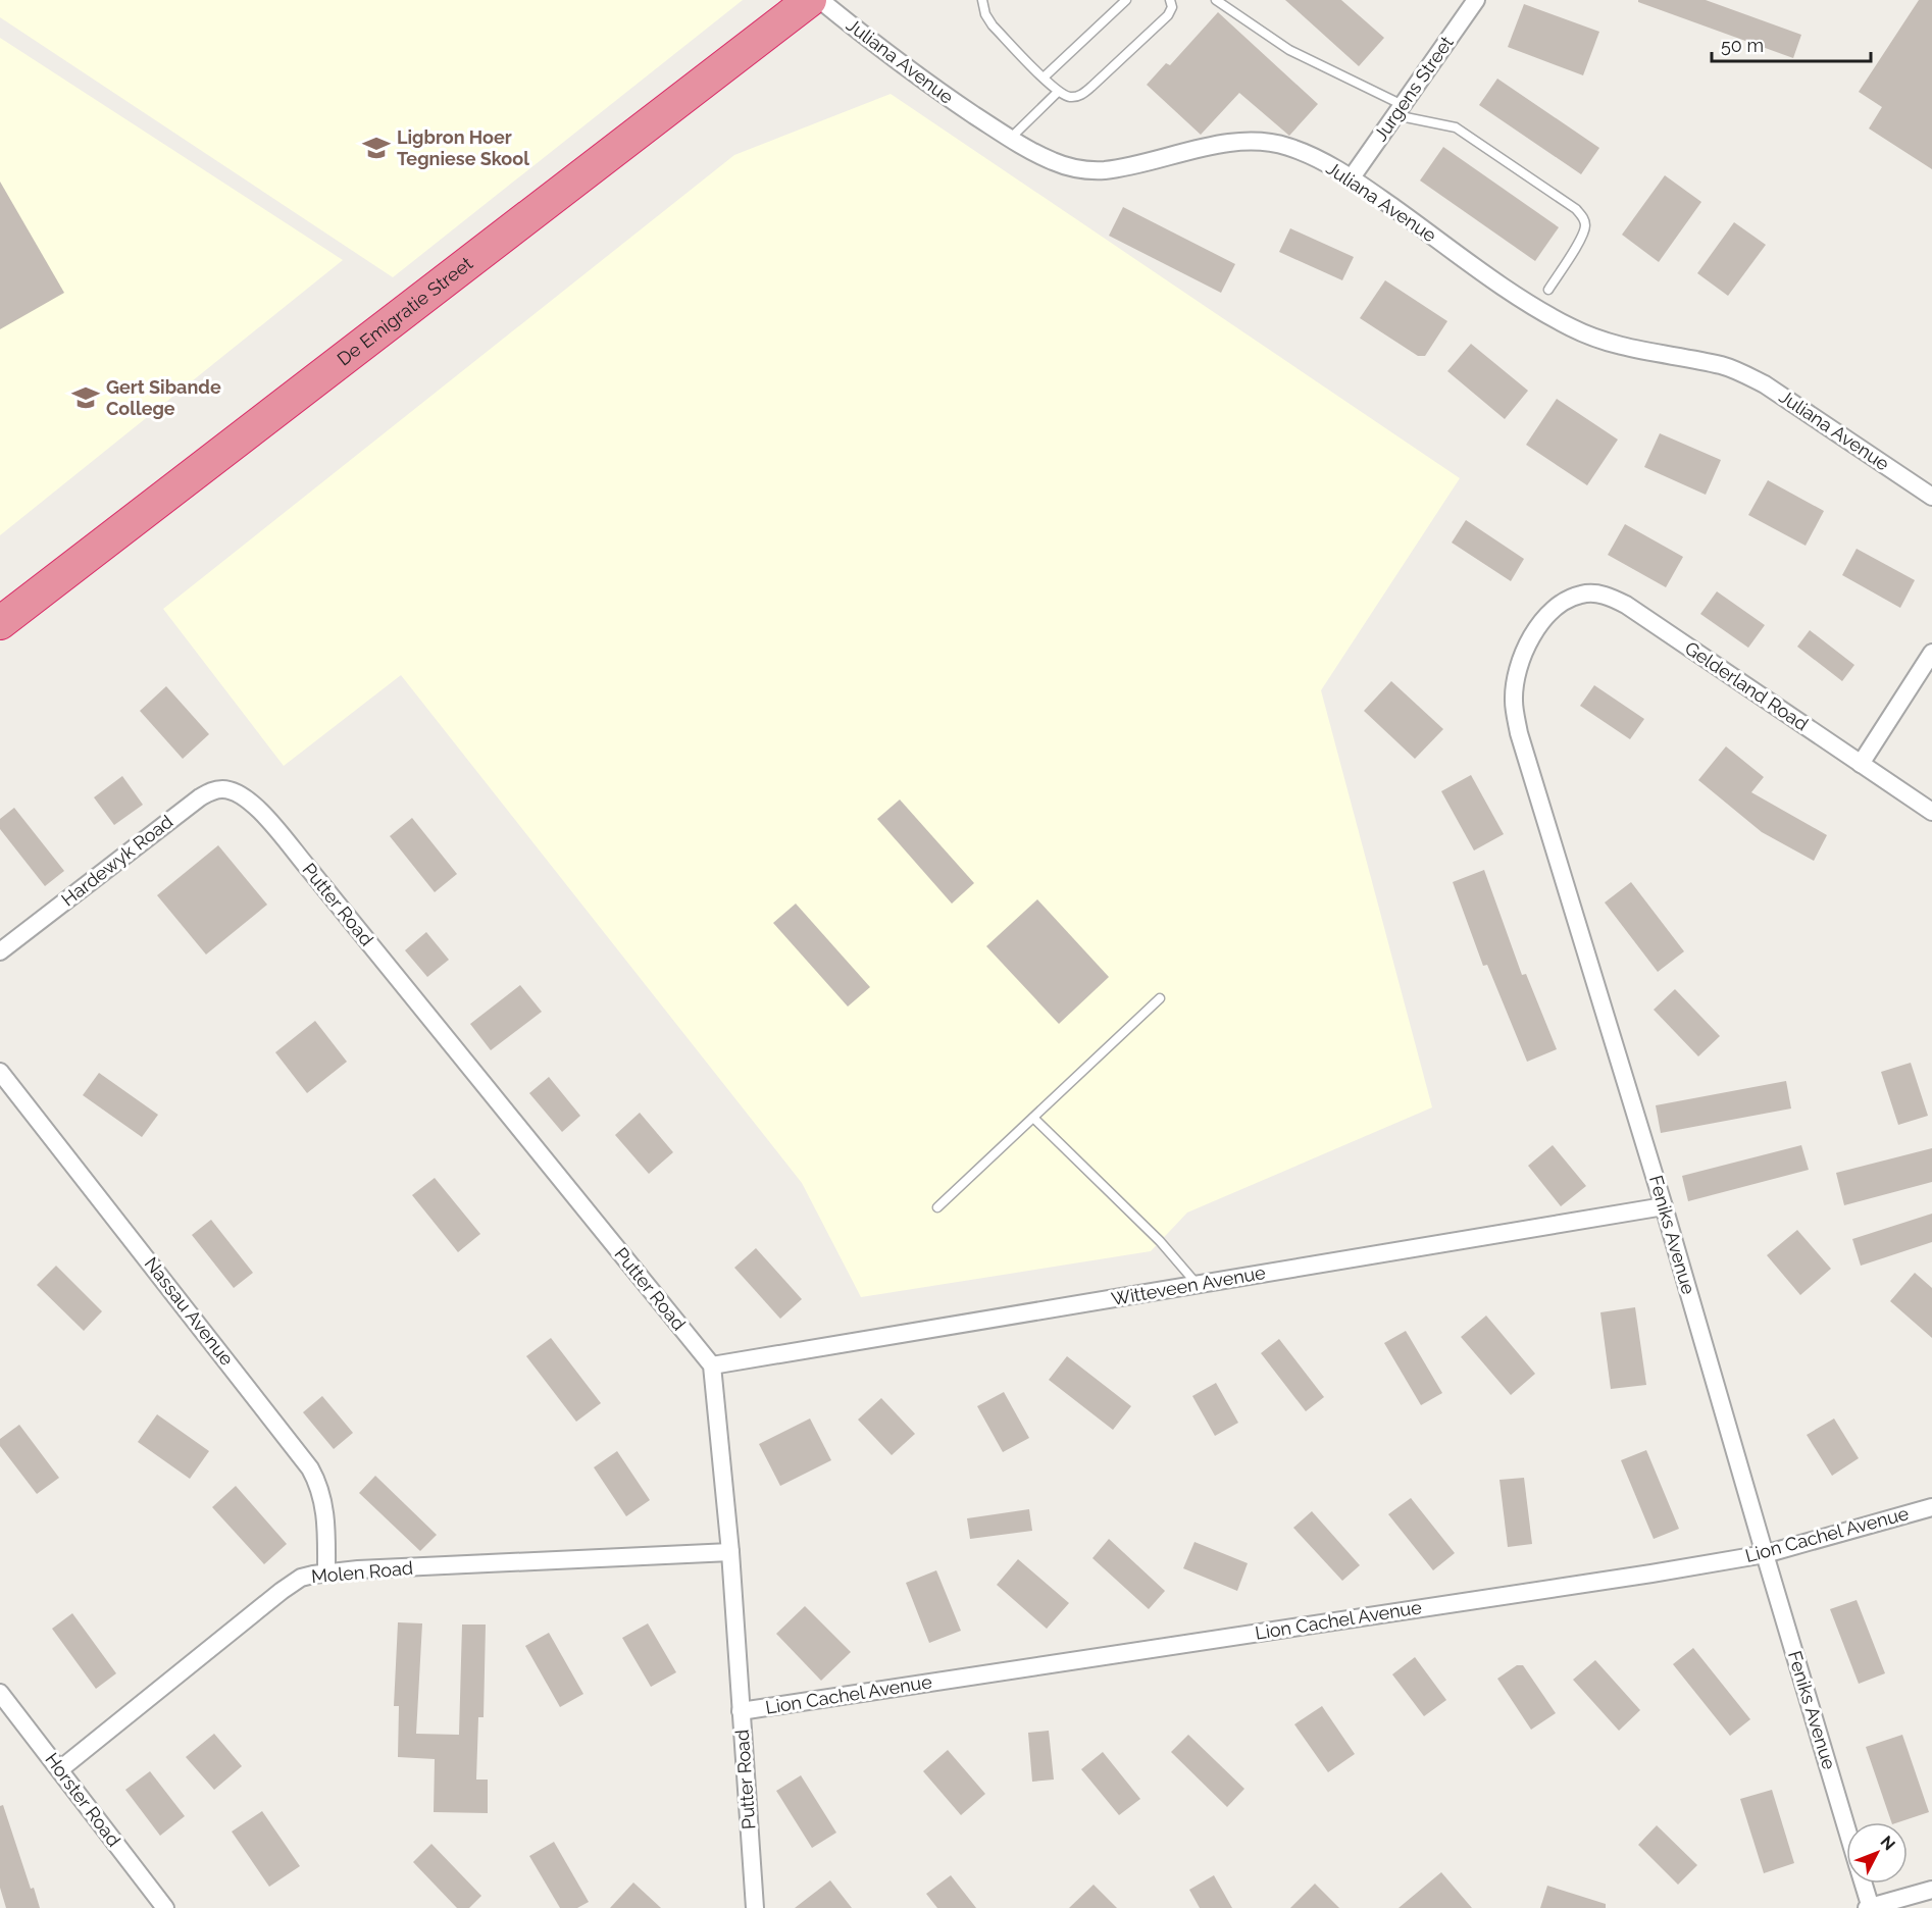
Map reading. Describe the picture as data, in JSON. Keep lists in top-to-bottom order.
{
  "streets": {
    "highway": ["De Emigratie Street"],
    "street": [
      "Juliana Avenue",
      "Jurgens Street",
      "Gelderland Road",
      "Hardewyk Road",
      "Putter Road",
      "Feniks Avenue",
      "Witteveen Avenue",
      "Nassau Avenue",
      "Lion Cachel Avenue",
      "Molen Road",
      "Horster Road"
    ]
  },
  "crossings": [
    ["Juliana Avenue", "Jurgens Street"],
    ["Gelderland Road", "Feniks Avenue"],
    ["Hardewyk Road", "Putter Road"],
    ["Putter Road", "Witteveen Avenue"],
    ["Putter Road", "Lion Cachel Avenue"],
    ["Putter Road", "Molen Road"],
    ["Feniks Avenue", "Witteveen Avenue"],
    ["Feniks Avenue", "Lion Cachel Avenue"],
    ["Nassau Avenue", "Molen Road"],
    ["Molen Road", "Horster Road"]
  ],
  "places": {
    "school or university": ["Ligbron Hoer Tegniese Skool", "Gert Sibande College"]
  },
  "scale_bar": "50 m",
  "north": "top right"
}
